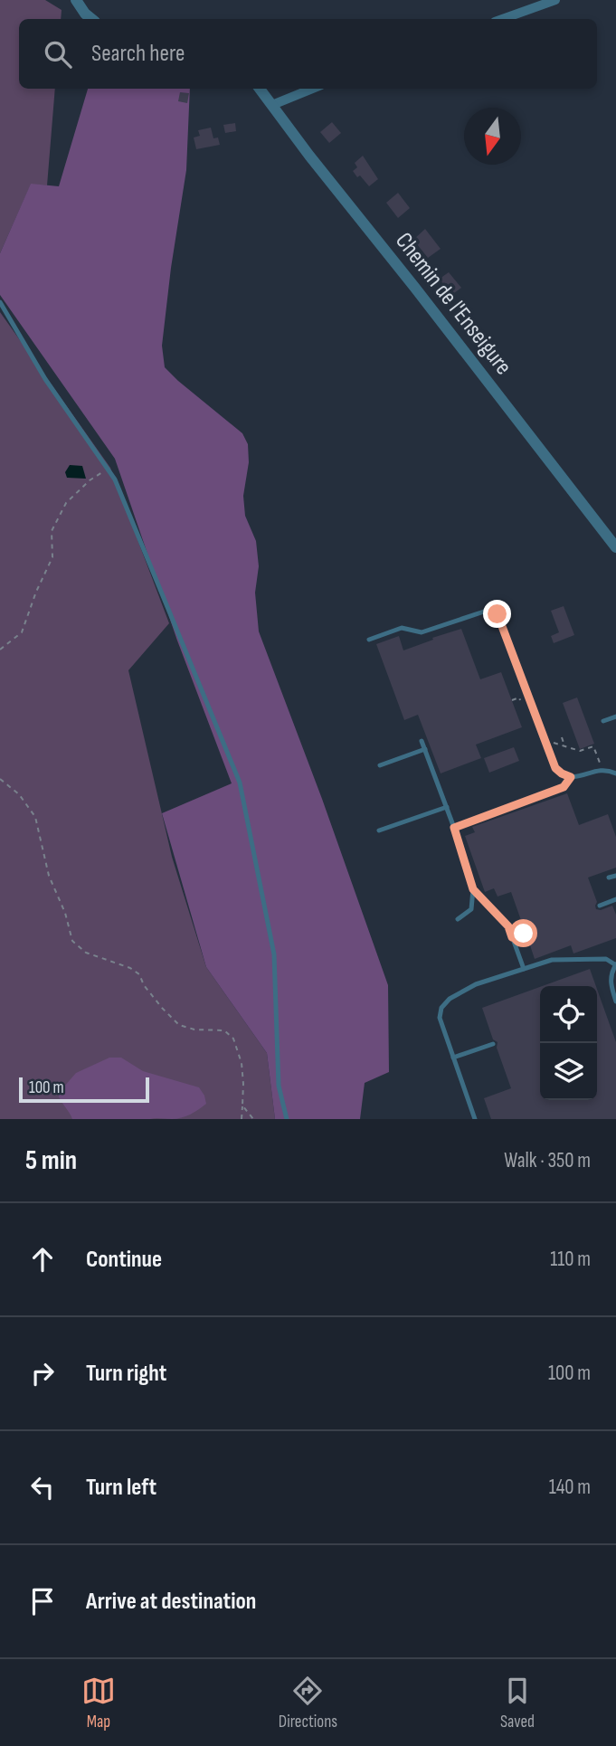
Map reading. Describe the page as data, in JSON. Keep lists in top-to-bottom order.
{
  "streets": {
    "street": ["Chemin de l'Enseigure"]
  },
  "scale_bar": "100 m",
  "north": "bottom",
  "page": {
    "search": "Search here",
    "scale": "100 m",
    "heading": ["5 min", "Walk · 350 m"],
    "list": [
      ["Continue", "110 m"],
      ["Turn right", "100 m"],
      ["Turn left", "140 m"],
      "Arrive at destination"
    ],
    "nav": ["Map", "Directions", "Saved"]
  }
}
